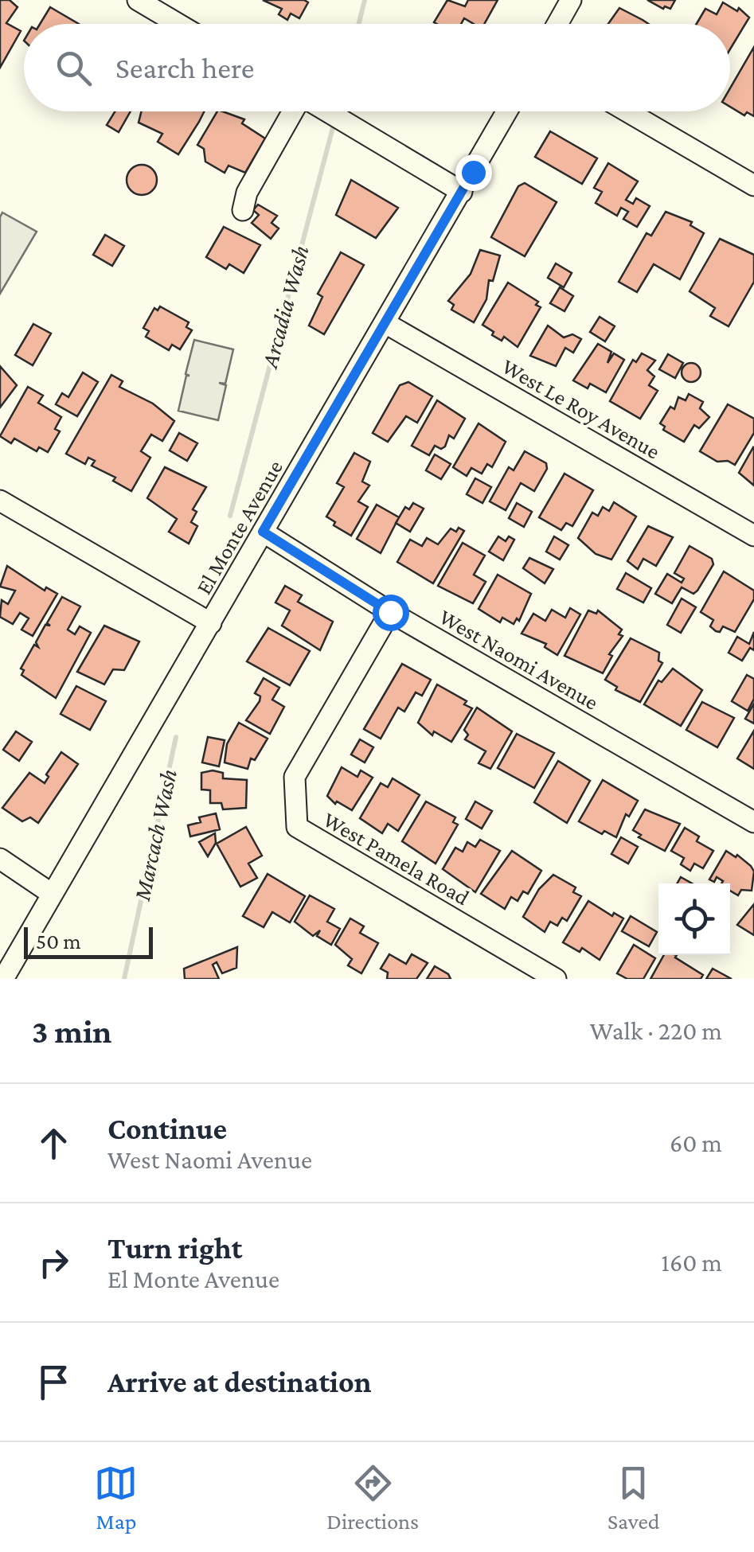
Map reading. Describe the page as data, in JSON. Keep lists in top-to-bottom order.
{
  "streets": {
    "street": [
      "West Le Roy Avenue",
      "El Monte Avenue",
      "West Naomi Avenue",
      "West Pamela Road"
    ]
  },
  "crossings": [
    ["West Le Roy Avenue", "El Monte Avenue"],
    ["El Monte Avenue", "West Naomi Avenue"],
    ["West Naomi Avenue", "West Pamela Road"]
  ],
  "water": ["Arcadia Wash", "Marcach Wash"],
  "scale_bar": "50 m",
  "page": {
    "search": "Search here",
    "scale": "50 m",
    "heading": ["3 min", "Walk · 220 m"],
    "list": [
      ["Continue", "West Naomi Avenue", "60 m"],
      ["Turn right", "El Monte Avenue", "160 m"],
      "Arrive at destination"
    ],
    "nav": ["Map", "Directions", "Saved"]
  }
}
